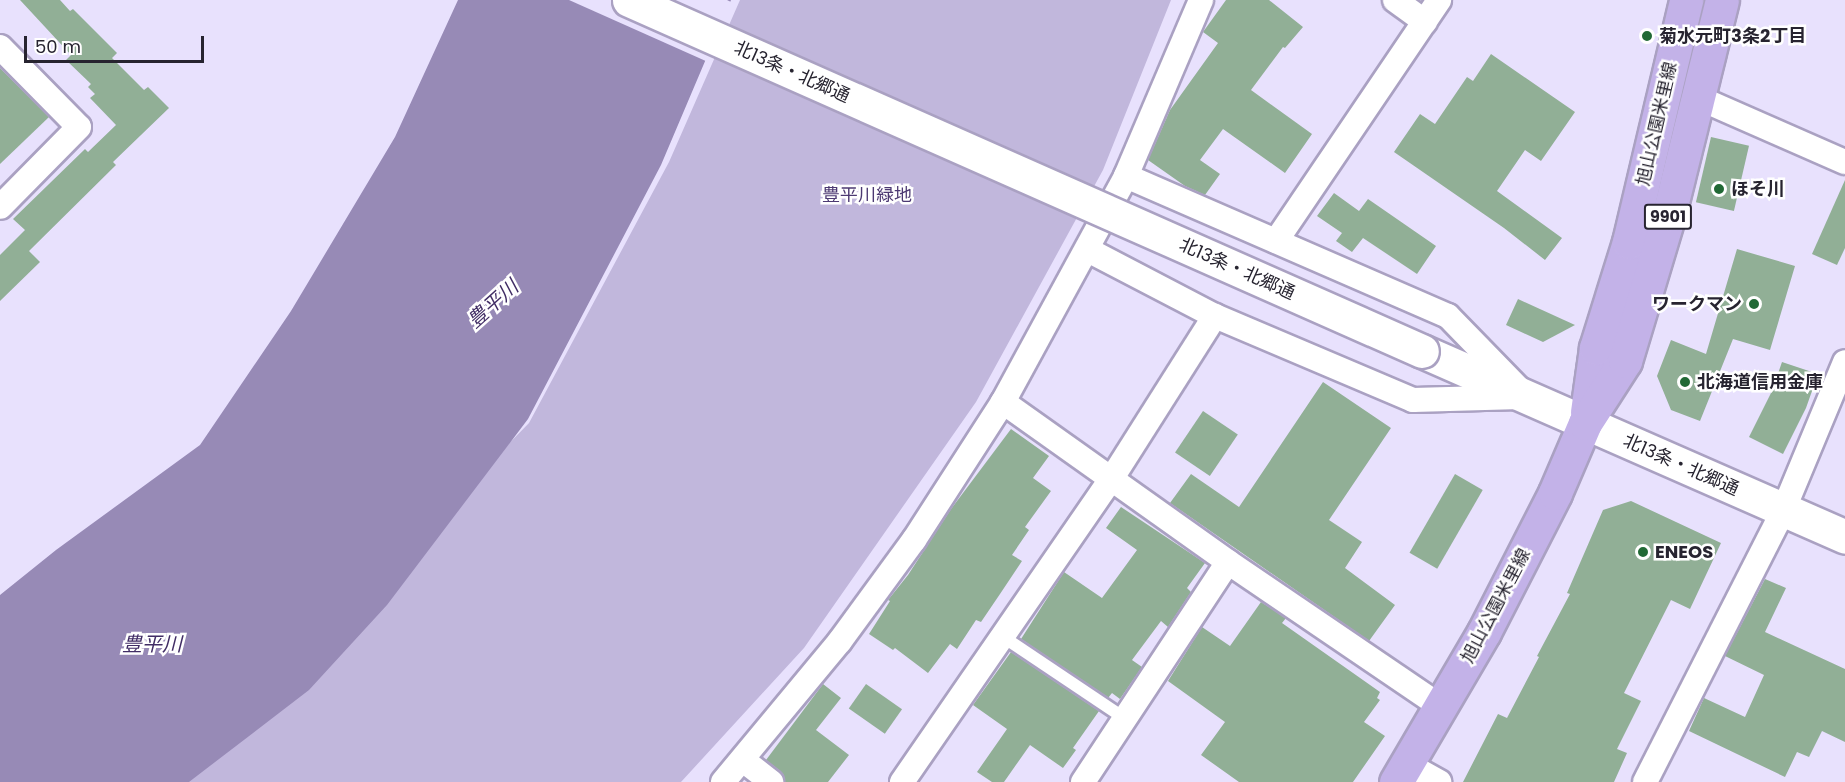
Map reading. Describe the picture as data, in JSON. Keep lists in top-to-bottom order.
{
  "streets": {
    "main road": ["旭山公園米里線", "9901"],
    "street": ["北13条・北郷通"]
  },
  "crossings": [
    ["北13条・北郷通", "旭山公園米里線"]
  ],
  "water": ["豊平川"],
  "parks": ["豊平川緑地"],
  "places": [
    "菊水元町3条2丁目",
    "ほそ川",
    "ワークマン",
    "北海道信用金庫",
    "ENEOS"
  ],
  "scale_bar": "50 m"
}
